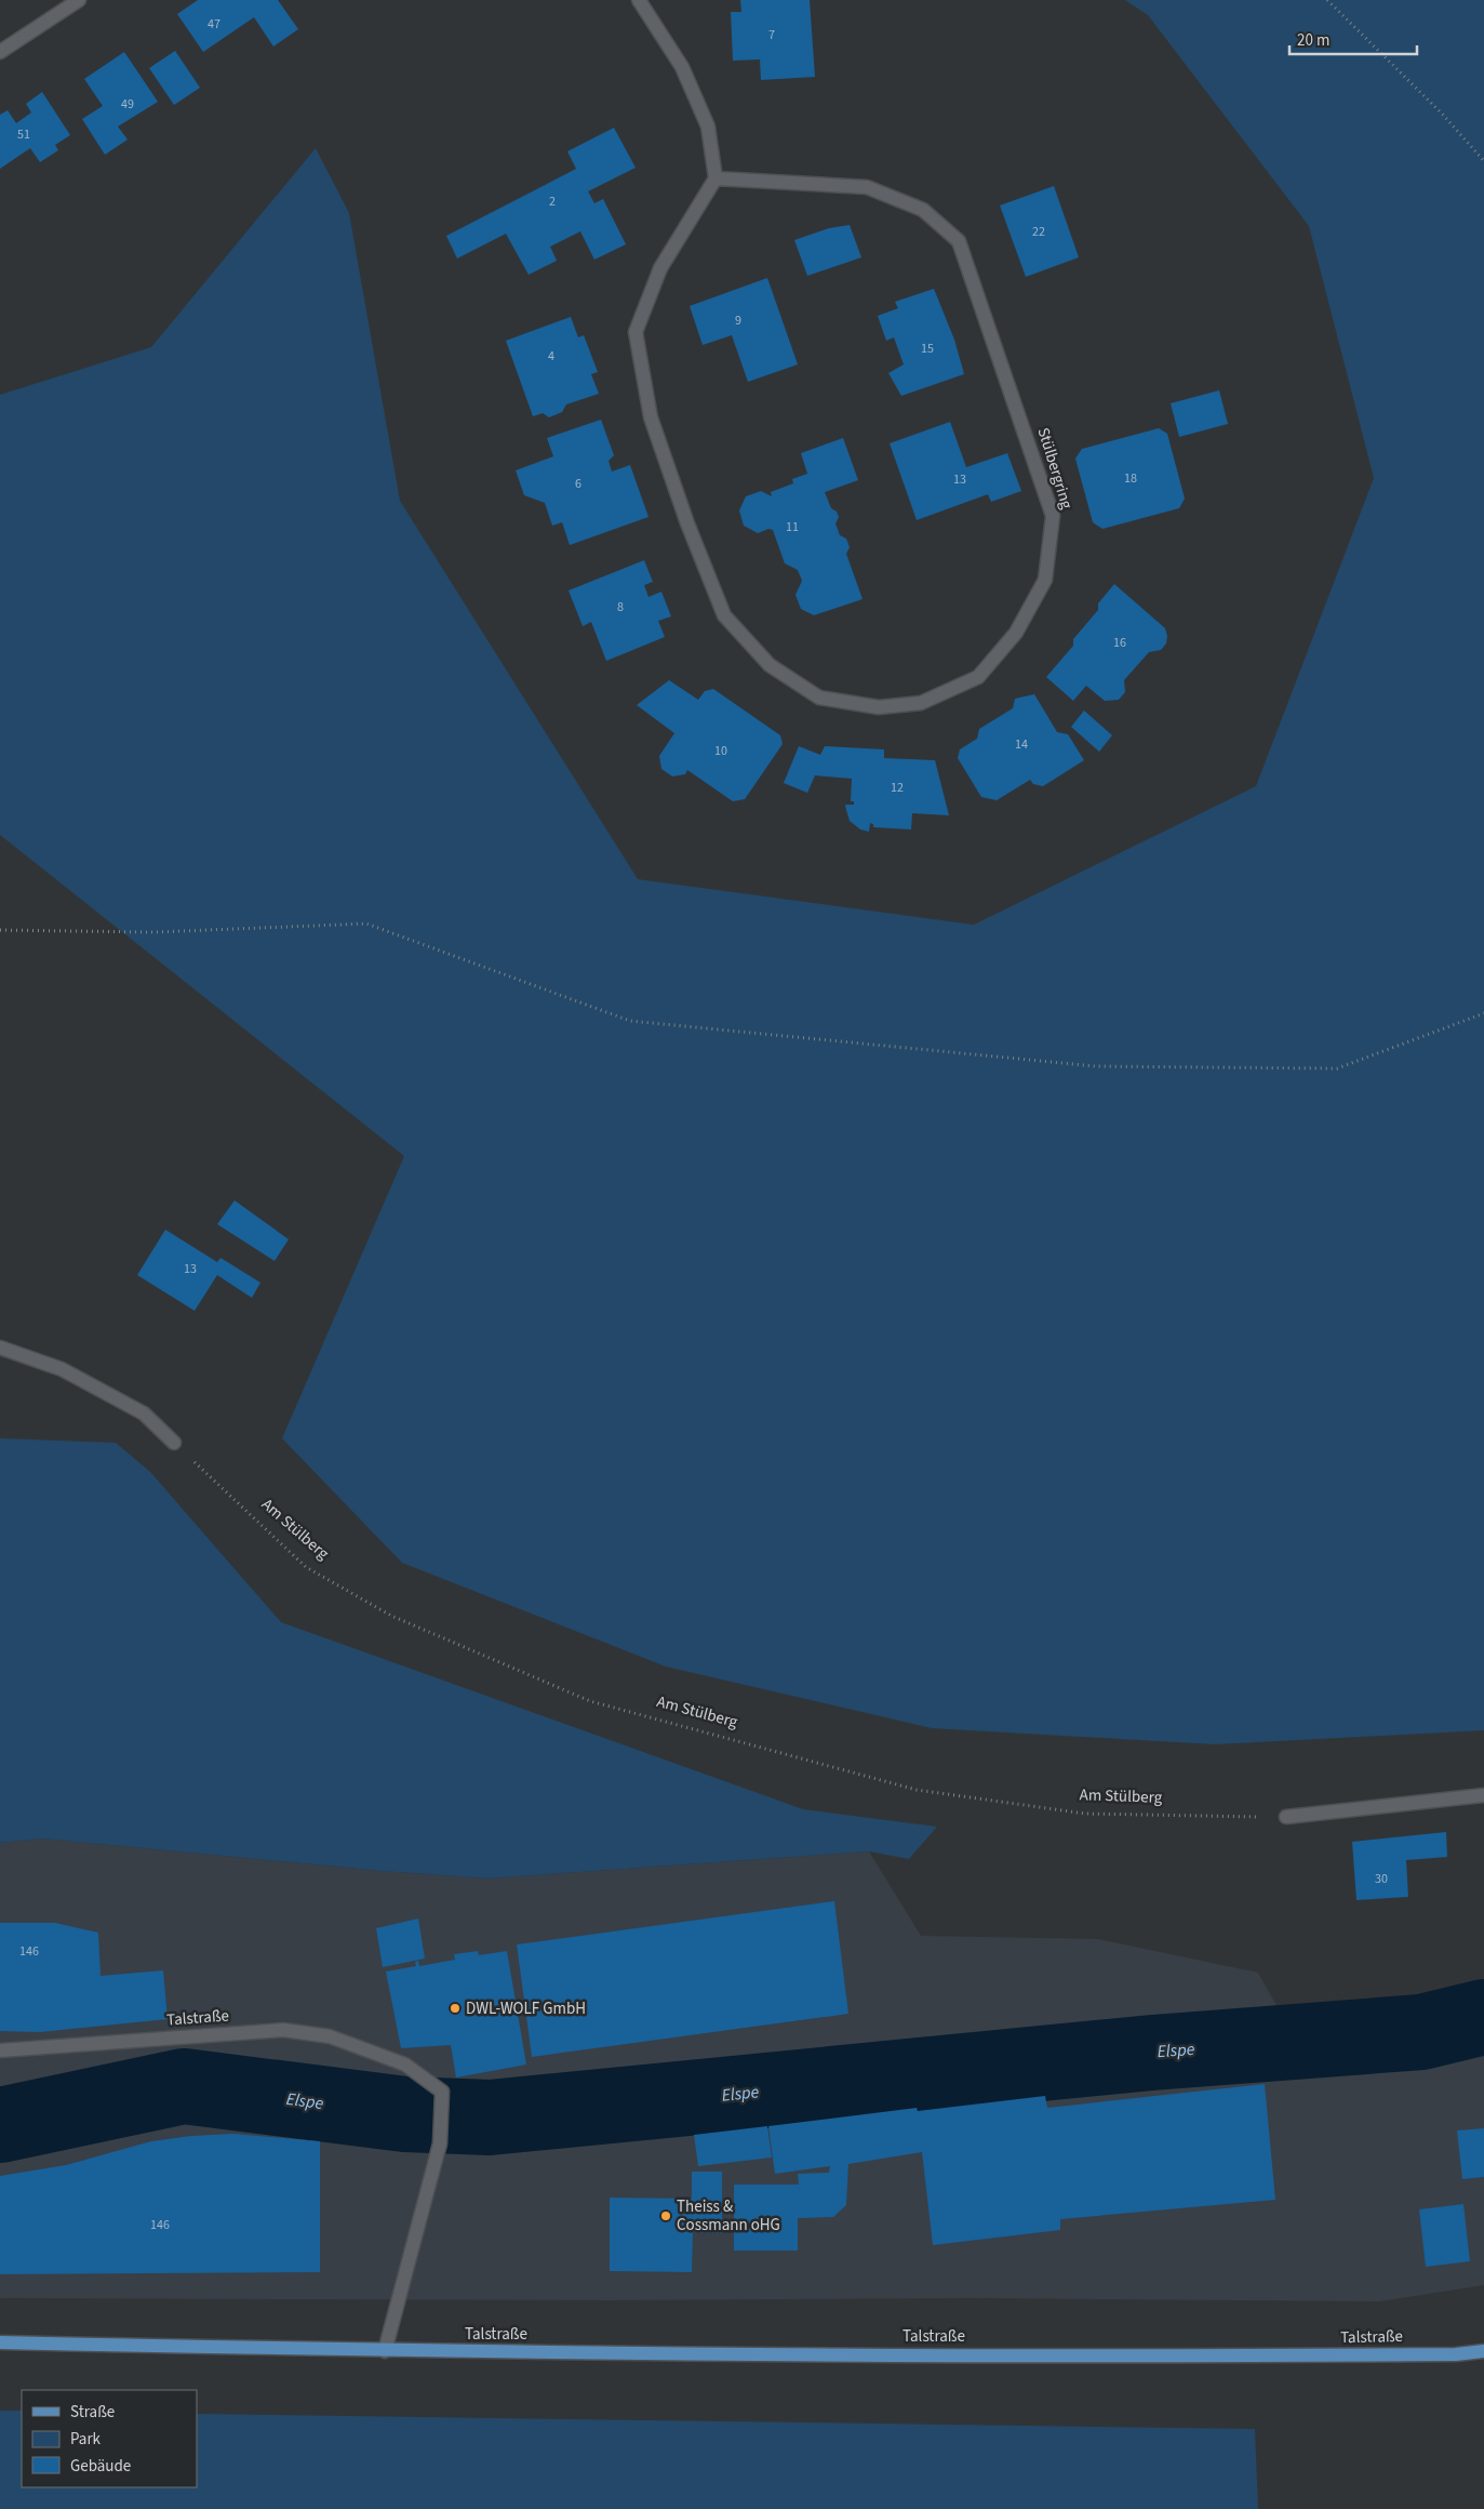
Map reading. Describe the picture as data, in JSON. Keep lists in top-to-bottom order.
{
  "streets": {
    "main road": ["Talstraße"],
    "street": ["Stülbergring"],
    "path": ["Am Stülberg"]
  },
  "water": ["Elspe"],
  "places": ["DWL-WOLF GmbH", "Theiss & Cossmann oHG"],
  "house_numbers": [
    "47",
    "7",
    "49",
    "51",
    "2",
    "22",
    "9",
    "15",
    "4",
    "18",
    "13",
    "6",
    "11",
    "8",
    "16",
    "14",
    "10",
    "12",
    "13",
    "30",
    "146",
    "146"
  ],
  "legend": ["Straße", "Park", "Gebäude"],
  "scale_bar": "20 m"
}
